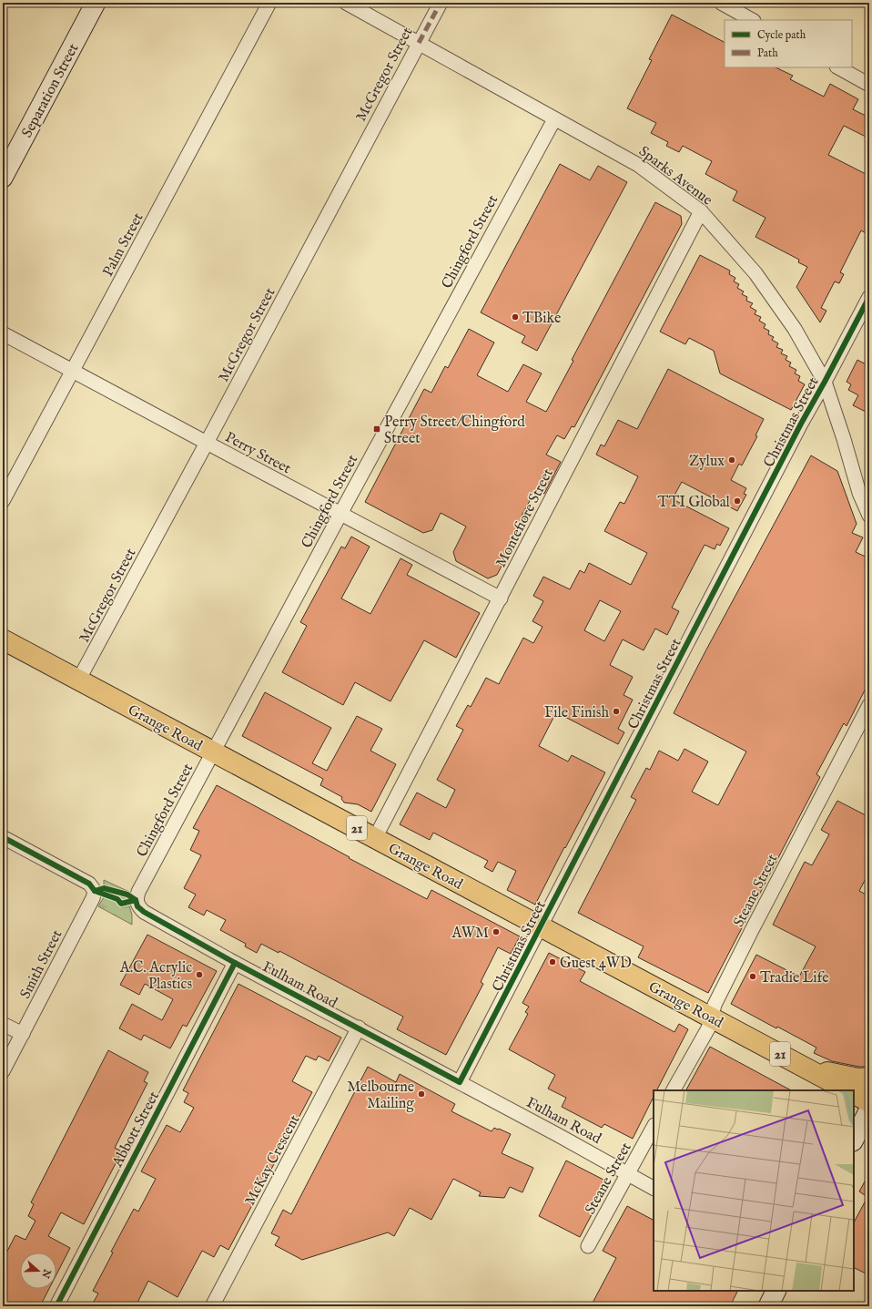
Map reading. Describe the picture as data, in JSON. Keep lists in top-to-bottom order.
{
  "streets": {
    "main road": ["Grange Road", "21"],
    "street": [
      "McGregor Street",
      "Separation Street",
      "Sparks Avenue",
      "Chingford Street",
      "Palm Street",
      "Christmas Street",
      "Perry Street",
      "Montefiore Street",
      "Steane Street",
      "Smith Street",
      "Fulham Road",
      "Abbott Street",
      "McKay Crescent"
    ]
  },
  "crossings": [
    ["McGregor Street", "Sparks Avenue"],
    ["McGregor Street", "Perry Street"],
    ["McGregor Street", "Grange Road"],
    ["Sparks Avenue", "Chingford Street"],
    ["Sparks Avenue", "Christmas Street"],
    ["Sparks Avenue", "Montefiore Street"],
    ["Chingford Street", "Perry Street"],
    ["Chingford Street", "Grange Road"],
    ["Chingford Street", "Fulham Road"],
    ["Palm Street", "Perry Street"],
    ["Christmas Street", "Grange Road"],
    ["Christmas Street", "Fulham Road"],
    ["Perry Street", "Montefiore Street"],
    ["Montefiore Street", "Grange Road"],
    ["Grange Road", "Steane Street"],
    ["Steane Street", "Fulham Road"],
    ["Fulham Road", "Abbott Street"],
    ["Fulham Road", "McKay Crescent"]
  ],
  "places": {
    "other": [
      "TBike",
      "Zylux",
      "TTI Global",
      "File Finish",
      "AWM",
      "Guest 4WD",
      "A.C. Acrylic Plastics",
      "Tradie Life",
      "Melbourne Mailing"
    ],
    "transit": ["Perry Street/Chingford Street"]
  },
  "legend": ["Cycle path", "Path"],
  "north": "right"
}
